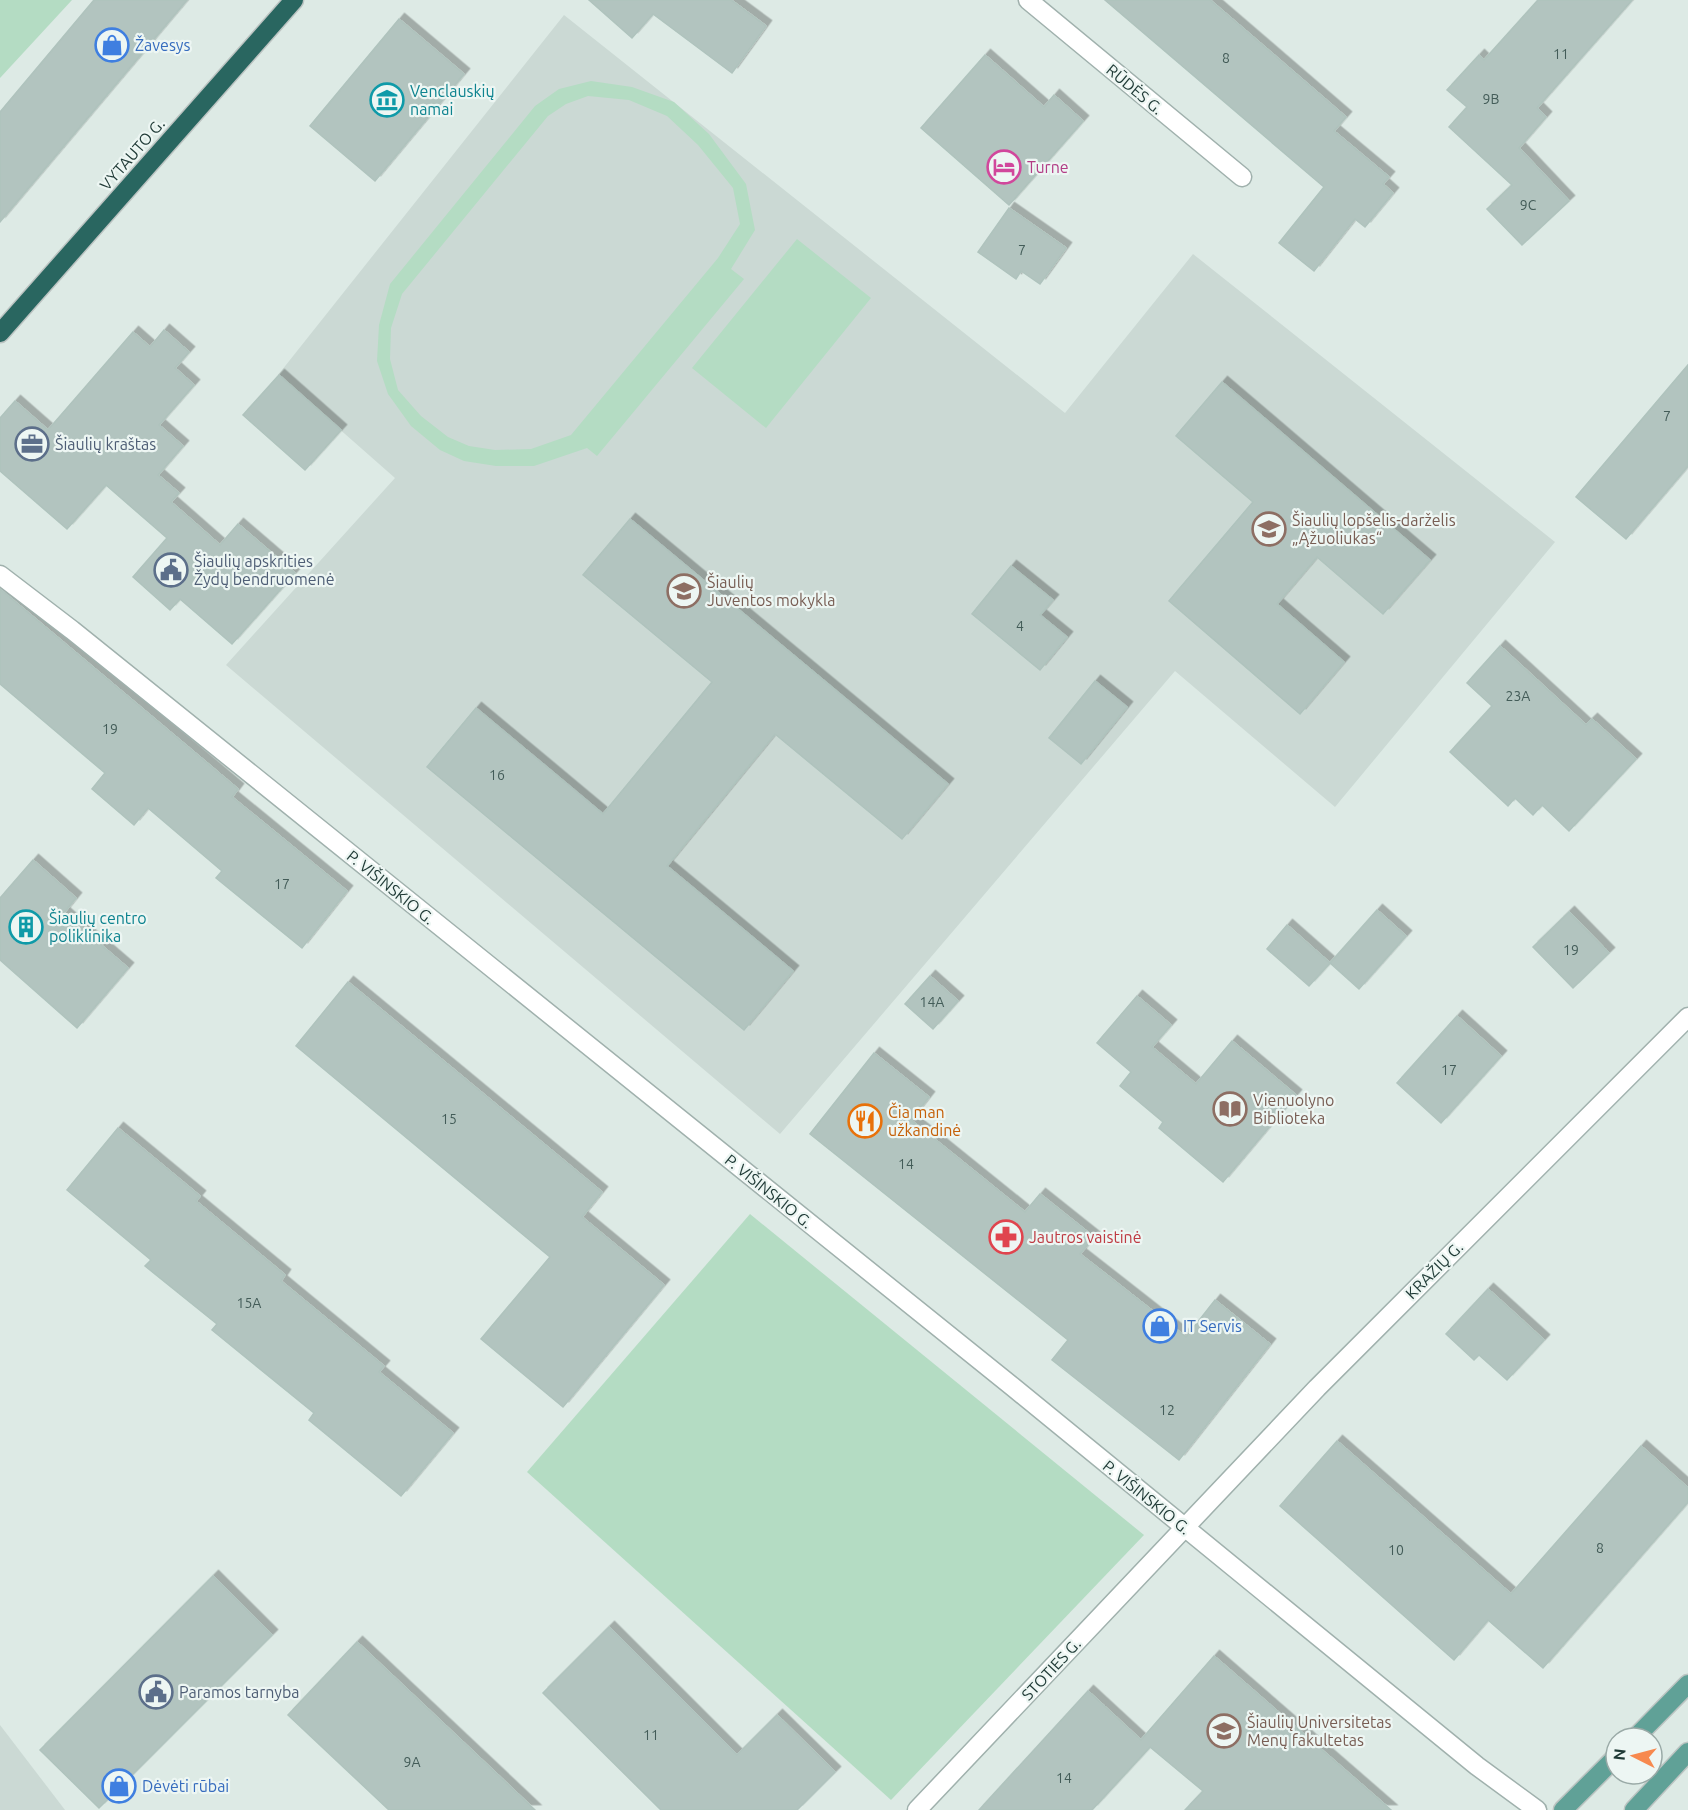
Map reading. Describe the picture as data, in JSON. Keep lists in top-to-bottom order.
{
  "streets": {
    "highway": ["VYTAUTO G."],
    "street": [
      "RŪDĖS G.",
      "P. VIŠINSKIO G.",
      "KRAŽIŲ G.",
      "STOTIES G."
    ]
  },
  "crossings": [
    ["P. VIŠINSKIO G.", "KRAŽIŲ G."],
    ["P. VIŠINSKIO G.", "STOTIES G."],
    ["KRAŽIŲ G.", "STOTIES G."]
  ],
  "places": {
    "shop": ["Žavesys", "IT Servis", "Dėvėti rūbai"],
    "museum": ["Venclauskių namai"],
    "hotel": ["Turne"],
    "office": ["Šiaulių kraštas"],
    "school or university": ["Šiaulių lopšelis-darželis „Ąžuoliukas“", "Šiaulių Juventos mokykla", "Šiaulių Universitetas Menų fakultetas"],
    "public building": ["Šiaulių apskrities Žydų bendruomenė", "Paramos tarnyba"],
    "building": ["Šiaulių centro poliklinika"],
    "library": ["Vienuolyno Biblioteka"],
    "restaurant": ["Čia man užkandinė"],
    "pharmacy": ["Jautros vaistinė"]
  },
  "house_numbers": [
    "11",
    "8",
    "9B",
    "9C",
    "7",
    "7",
    "4",
    "23A",
    "19",
    "16",
    "17",
    "19",
    "14A",
    "17",
    "15",
    "14",
    "15A",
    "12",
    "8",
    "10",
    "11",
    "9A",
    "14"
  ],
  "north": "left"
}
